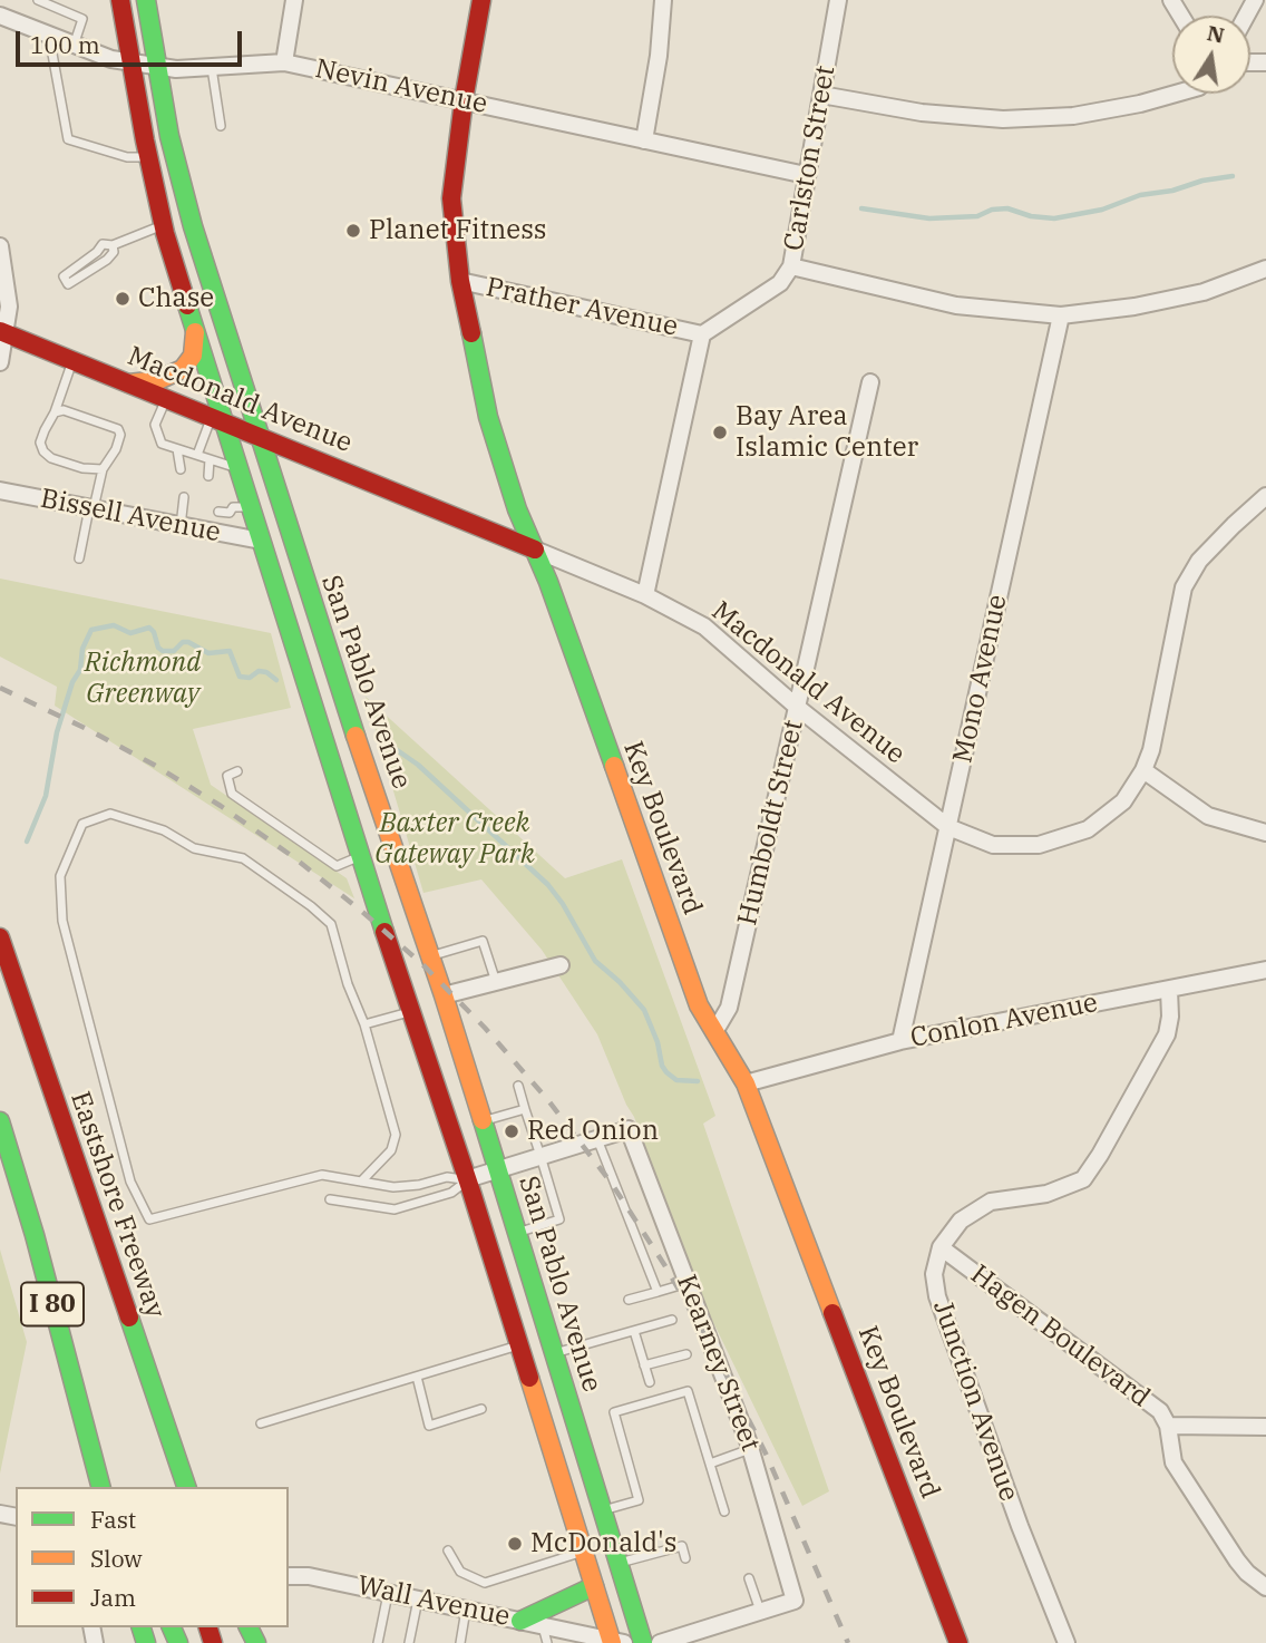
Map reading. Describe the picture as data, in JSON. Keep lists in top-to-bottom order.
{
  "streets": {
    "main road": [
      "Macdonald Avenue",
      "San Pablo Avenue",
      "Key Boulevard",
      "Eastshore Freeway",
      "I 80"
    ],
    "street": [
      "Nevin Avenue",
      "Carlston Street",
      "Prather Avenue",
      "Bissell Avenue",
      "Mono Avenue",
      "Humboldt Street",
      "Conlon Avenue",
      "Hagen Boulevard",
      "Kearney Street",
      "Junction Avenue",
      "Wall Avenue"
    ]
  },
  "crossings": [
    ["Nevin Avenue", "Carlston Street"],
    ["Nevin Avenue", "San Pablo Avenue"],
    ["Nevin Avenue", "Key Boulevard"],
    ["Carlston Street", "Prather Avenue"],
    ["Prather Avenue", "Key Boulevard"],
    ["Macdonald Avenue", "Mono Avenue"],
    ["Macdonald Avenue", "San Pablo Avenue"],
    ["Macdonald Avenue", "Humboldt Street"],
    ["Macdonald Avenue", "Key Boulevard"],
    ["Bissell Avenue", "San Pablo Avenue"],
    ["Mono Avenue", "Conlon Avenue"],
    ["San Pablo Avenue", "Wall Avenue"],
    ["Humboldt Street", "Key Boulevard"],
    ["Key Boulevard", "Conlon Avenue"],
    ["Hagen Boulevard", "Junction Avenue"]
  ],
  "parks": ["Richmond Greenway", "Baxter Creek Gateway Park"],
  "places": [
    "Planet Fitness",
    "Chase",
    "Bay Area Islamic Center",
    "Red Onion",
    "McDonald's"
  ],
  "legend": ["Fast", "Slow", "Jam"],
  "scale_bar": "100 m",
  "north": "top"
}
